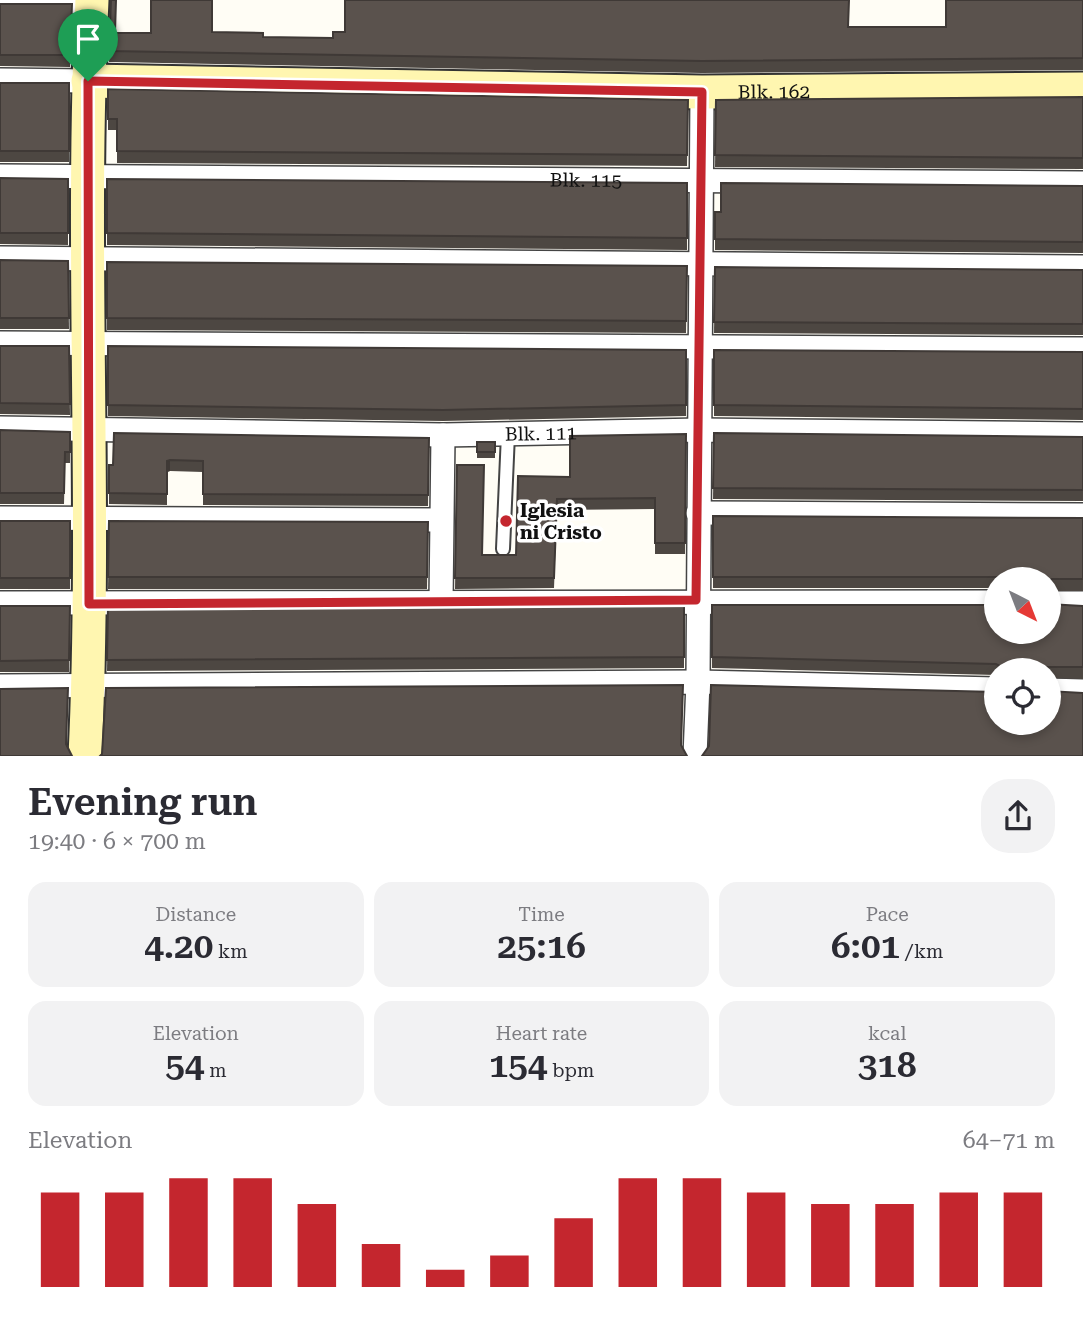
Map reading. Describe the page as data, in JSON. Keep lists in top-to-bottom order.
{
  "streets": {
    "street": ["Blk. 162", "Blk. 115", "Blk. 111"]
  },
  "places": ["Iglesia ni Cristo"],
  "north": "bottom right",
  "page": {
    "heading": ["Evening run", "19:40 · 6 × 700 m"],
    "stats": [
      ["Distance", "4.20 km"],
      ["Time", "25:16"],
      ["Pace", "6:01 /km"],
      ["Elevation", "54 m"],
      ["Heart rate", "154 bpm"],
      ["kcal", "318"]
    ],
    "chart": ["Elevation", "64–71 m"]
  }
}
